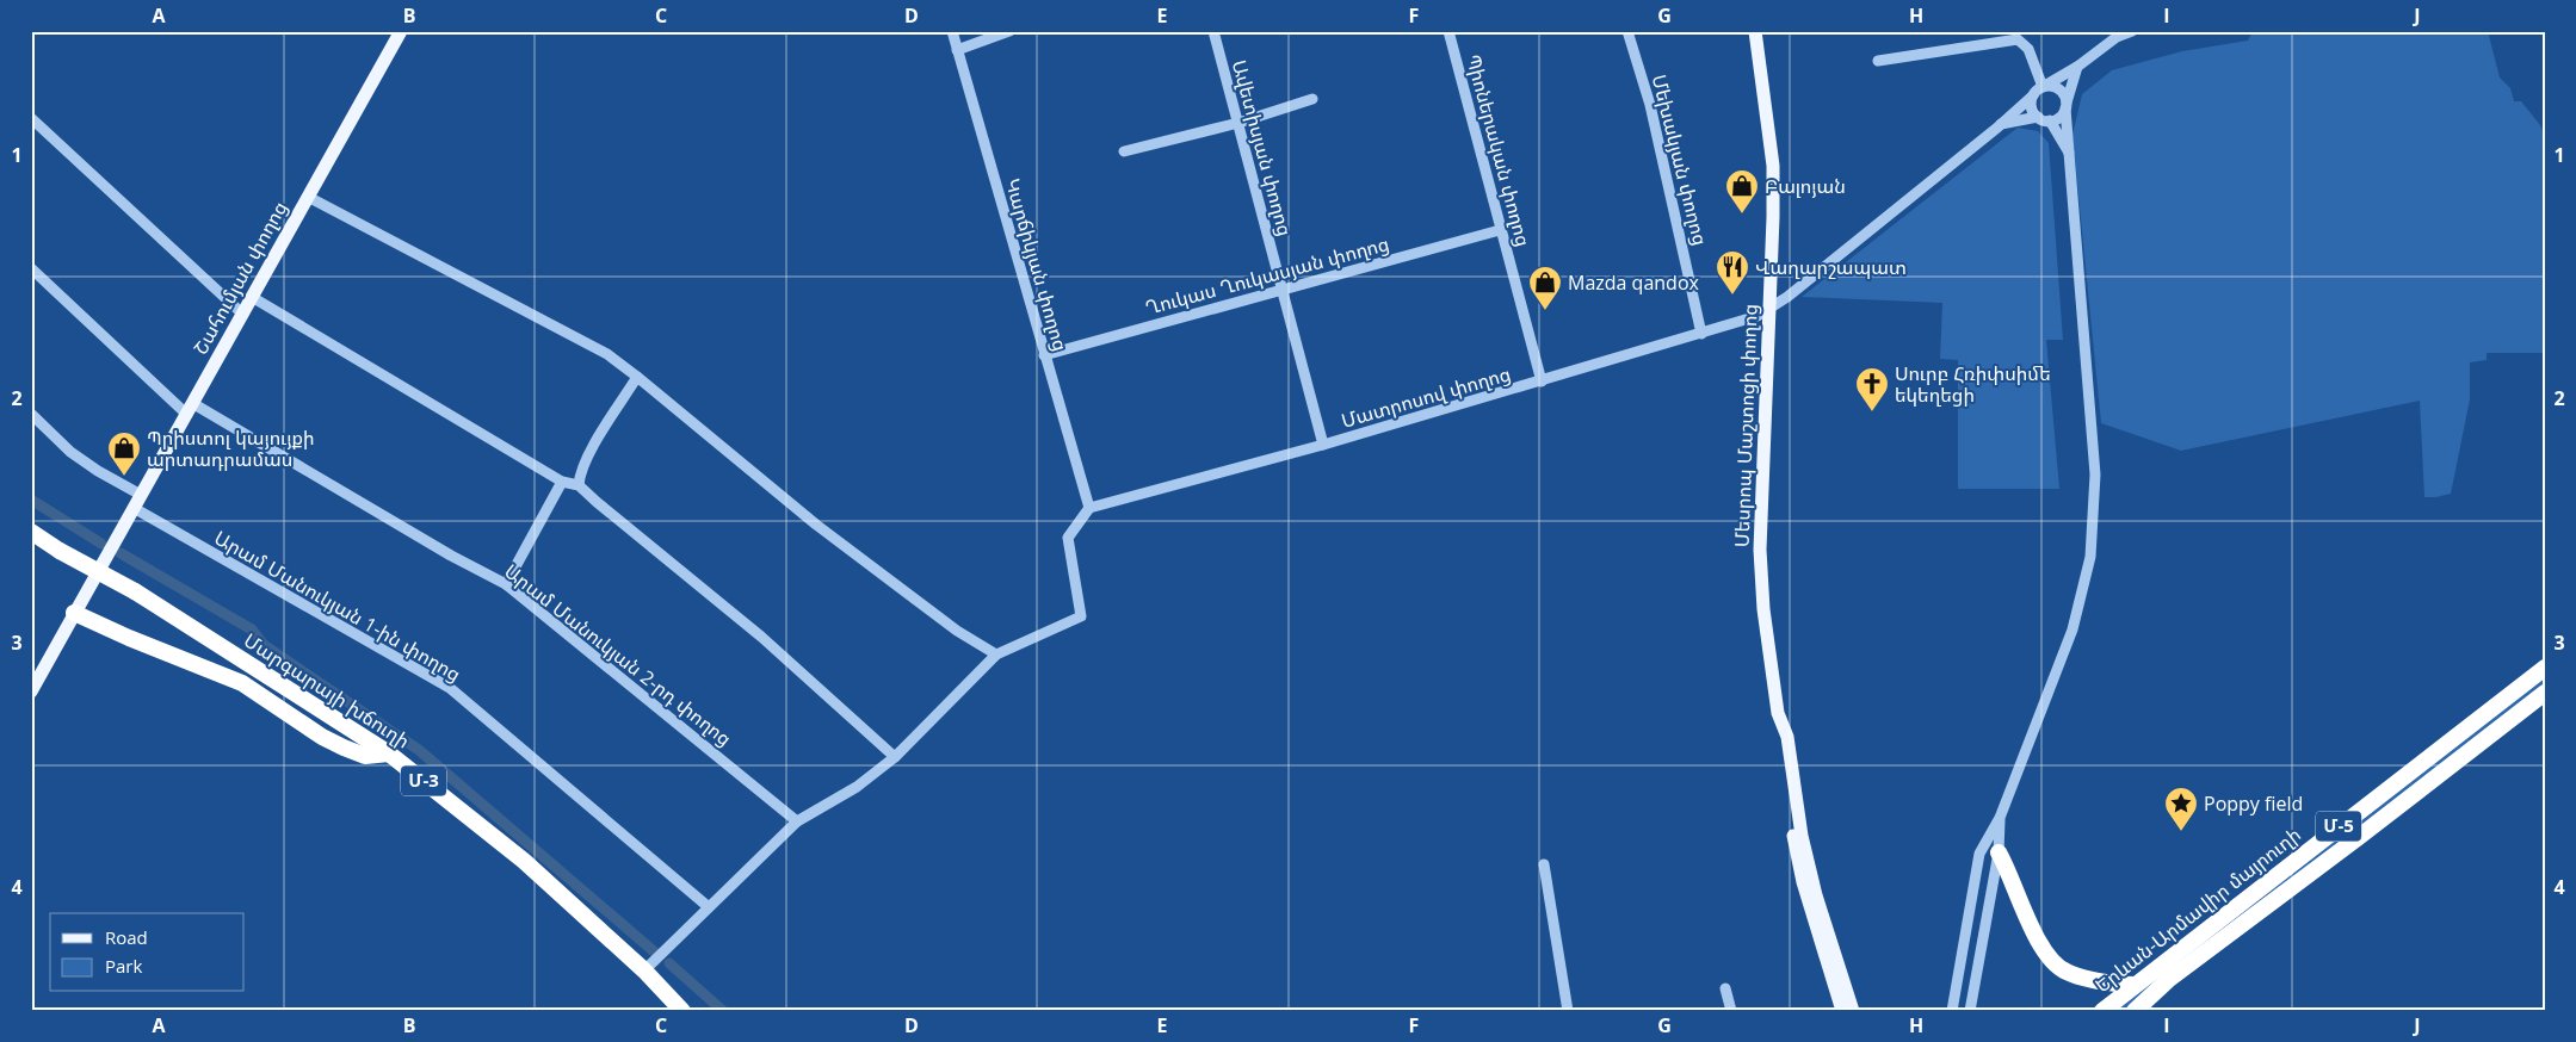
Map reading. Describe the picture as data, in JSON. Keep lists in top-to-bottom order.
{
  "streets": {
    "highway": [
      "Մարգարայի խճուղի",
      "Մ-3",
      "Մ-5",
      "Երևան-Արմավիր մայրուղի"
    ],
    "main road": ["Շահումյան փողոց", "Մեսրոպ Մաշտոցի փողոց"],
    "street": [
      "Ավետիսյան փողոց",
      "Պիոներական փողոց",
      "Մեխակյան փողոց",
      "Կարճիկյան փողոց",
      "Ղուկաս Ղուկասյան փողոց",
      "Մատրոսով փողոց",
      "Արամ Մանուկյան 1-ին փողոց",
      "Արամ Մանուկյան 2-րդ փողոց"
    ]
  },
  "crossings": [
    ["Ավետիսյան փողոց", "Ղուկաս Ղուկասյան փողոց"],
    ["Ավետիսյան փողոց", "Մատրոսով փողոց"],
    ["Պիոներական փողոց", "Ղուկաս Ղուկասյան փողոց"],
    ["Պիոներական փողոց", "Մատրոսով փողոց"],
    ["Մեխակյան փողոց", "Մատրոսով փողոց"],
    ["Կարճիկյան փողոց", "Ղուկաս Ղուկասյան փողոց"],
    ["Կարճիկյան փողոց", "Մատրոսով փողոց"],
    ["Շահումյան փողոց", "Արամ Մանուկյան 1-ին փողոց"],
    ["Շահումյան փողոց", "Արամ Մանուկյան 2-րդ փողոց"],
    ["Մատրոսով փողոց", "Մեսրոպ Մաշտոցի փողոց"]
  ],
  "places": {
    "shop": ["Բալոյան", "Mazda qandox", "Պրիստոլ կայույքի արտադրամաս"],
    "restaurant": ["Վաղարշապատ"],
    "church": ["Սուրբ Հռիփսիմե եկեղեցի"],
    "place": ["Poppy field"]
  },
  "legend": ["Road", "Park"],
  "grid": {
    "columns": [
      "A",
      "B",
      "C",
      "D",
      "E",
      "F",
      "G",
      "H",
      "I",
      "J"
    ],
    "rows": [
      "1",
      "2",
      "3",
      "4"
    ]
  }
}
